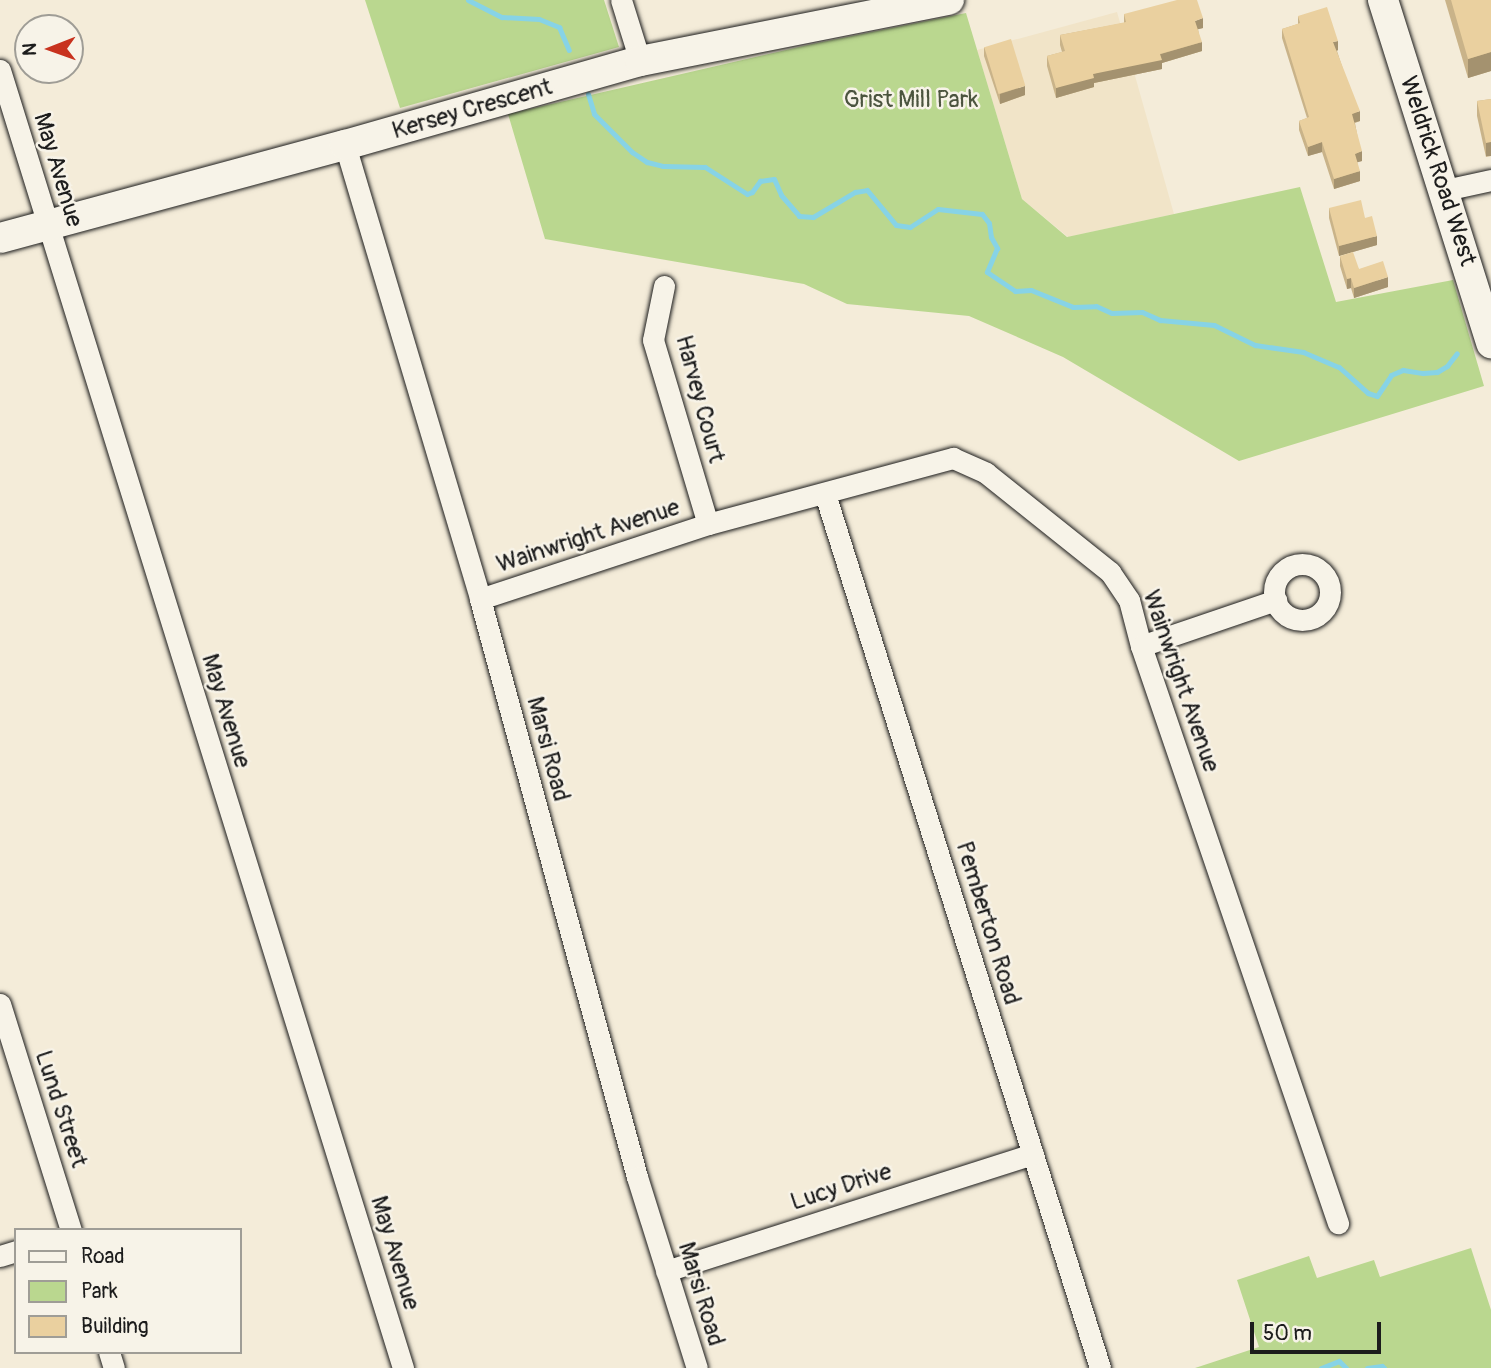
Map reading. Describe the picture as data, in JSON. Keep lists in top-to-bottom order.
{
  "streets": {
    "street": [
      "Kersey Crescent",
      "May Avenue",
      "Weldrick Road West",
      "Harvey Court",
      "Wainwright Avenue",
      "Marsi Road",
      "Pemberton Road",
      "Lund Street",
      "Lucy Drive"
    ]
  },
  "crossings": [
    ["Kersey Crescent", "May Avenue"],
    ["Kersey Crescent", "Marsi Road"],
    ["Harvey Court", "Wainwright Avenue"],
    ["Wainwright Avenue", "Marsi Road"],
    ["Wainwright Avenue", "Pemberton Road"],
    ["Marsi Road", "Lucy Drive"],
    ["Pemberton Road", "Lucy Drive"]
  ],
  "parks": ["Grist Mill Park"],
  "legend": ["Road", "Park", "Building"],
  "scale_bar": "50 m",
  "north": "left"
}
